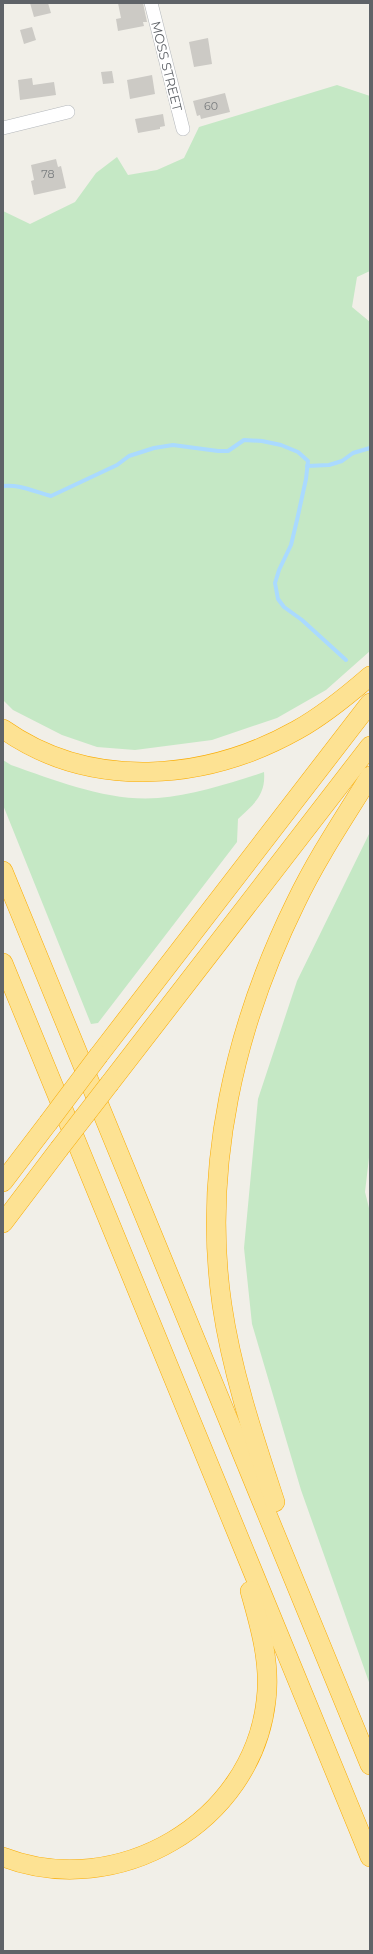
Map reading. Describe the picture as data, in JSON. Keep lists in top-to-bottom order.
{
  "streets": {
    "street": ["MOSS STREET"]
  },
  "house_numbers": ["60", "78"]
}
